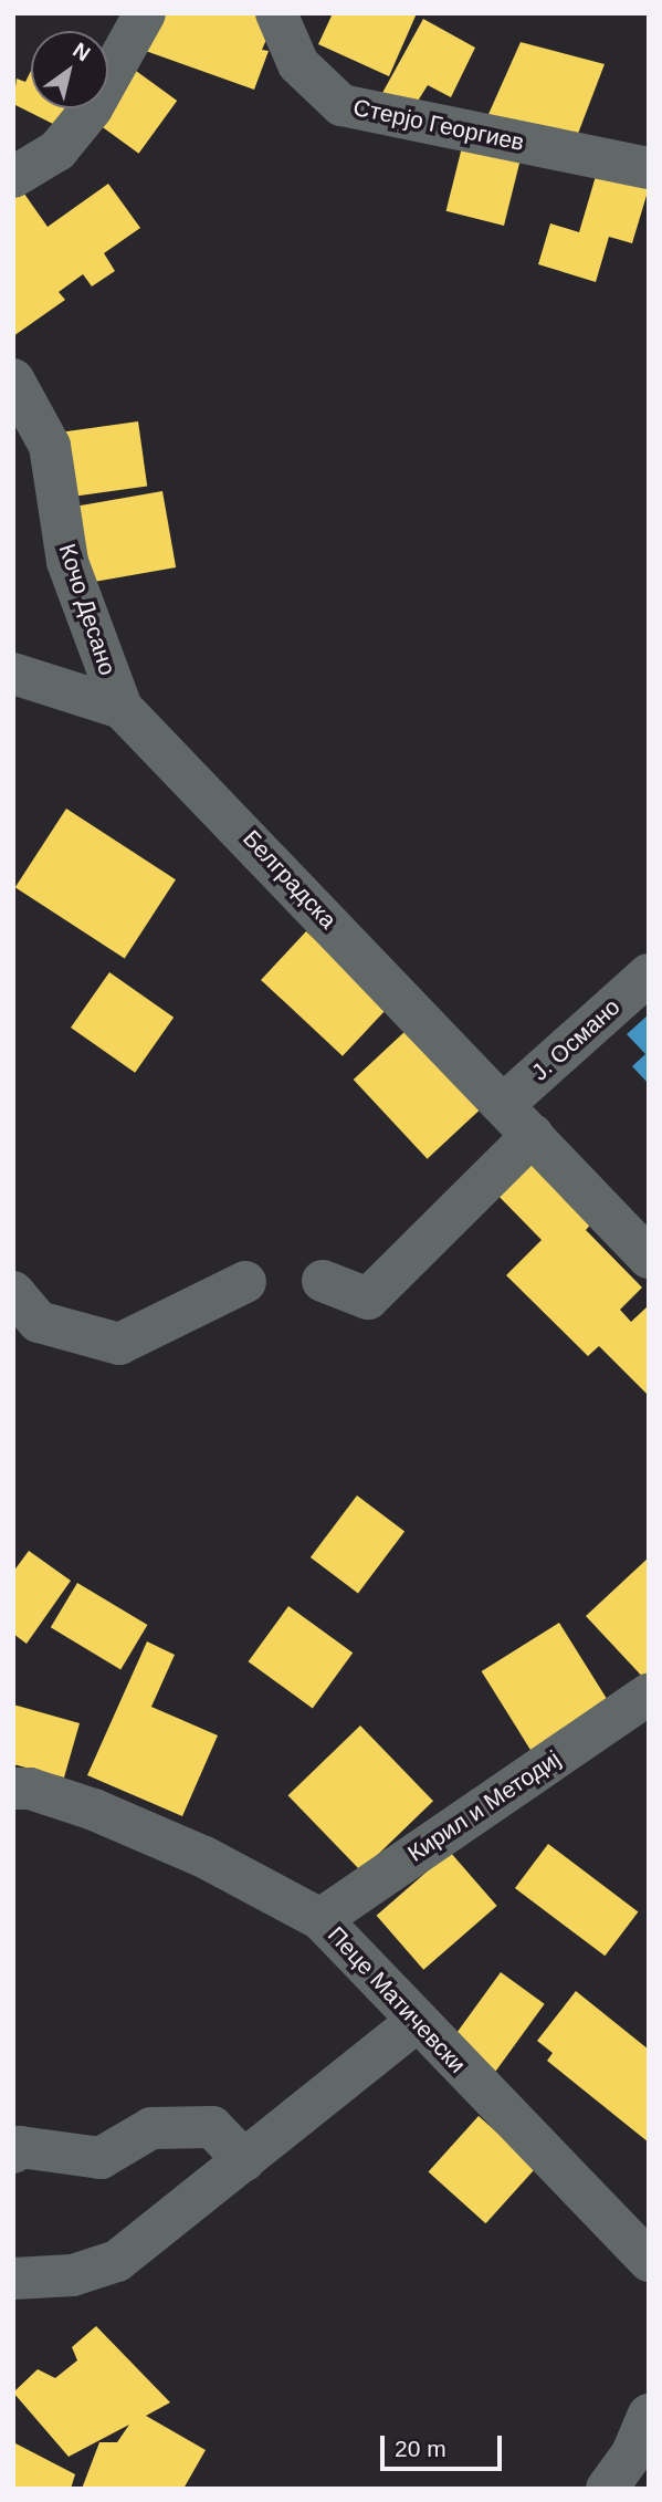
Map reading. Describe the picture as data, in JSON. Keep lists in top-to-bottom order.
{
  "streets": {
    "street": [
      "Стерјо Георгиев",
      "Кочо Десано",
      "Белградска",
      "Ј. Османо",
      "Кирил и Методиј",
      "Пеце Матичевски"
    ]
  },
  "crossings": [
    ["Кочо Десано", "Белградска"],
    ["Белградска", "Ј. Османо"],
    ["Кирил и Методиј", "Пеце Матичевски"]
  ],
  "scale_bar": "20 m",
  "north": "top right"
}
